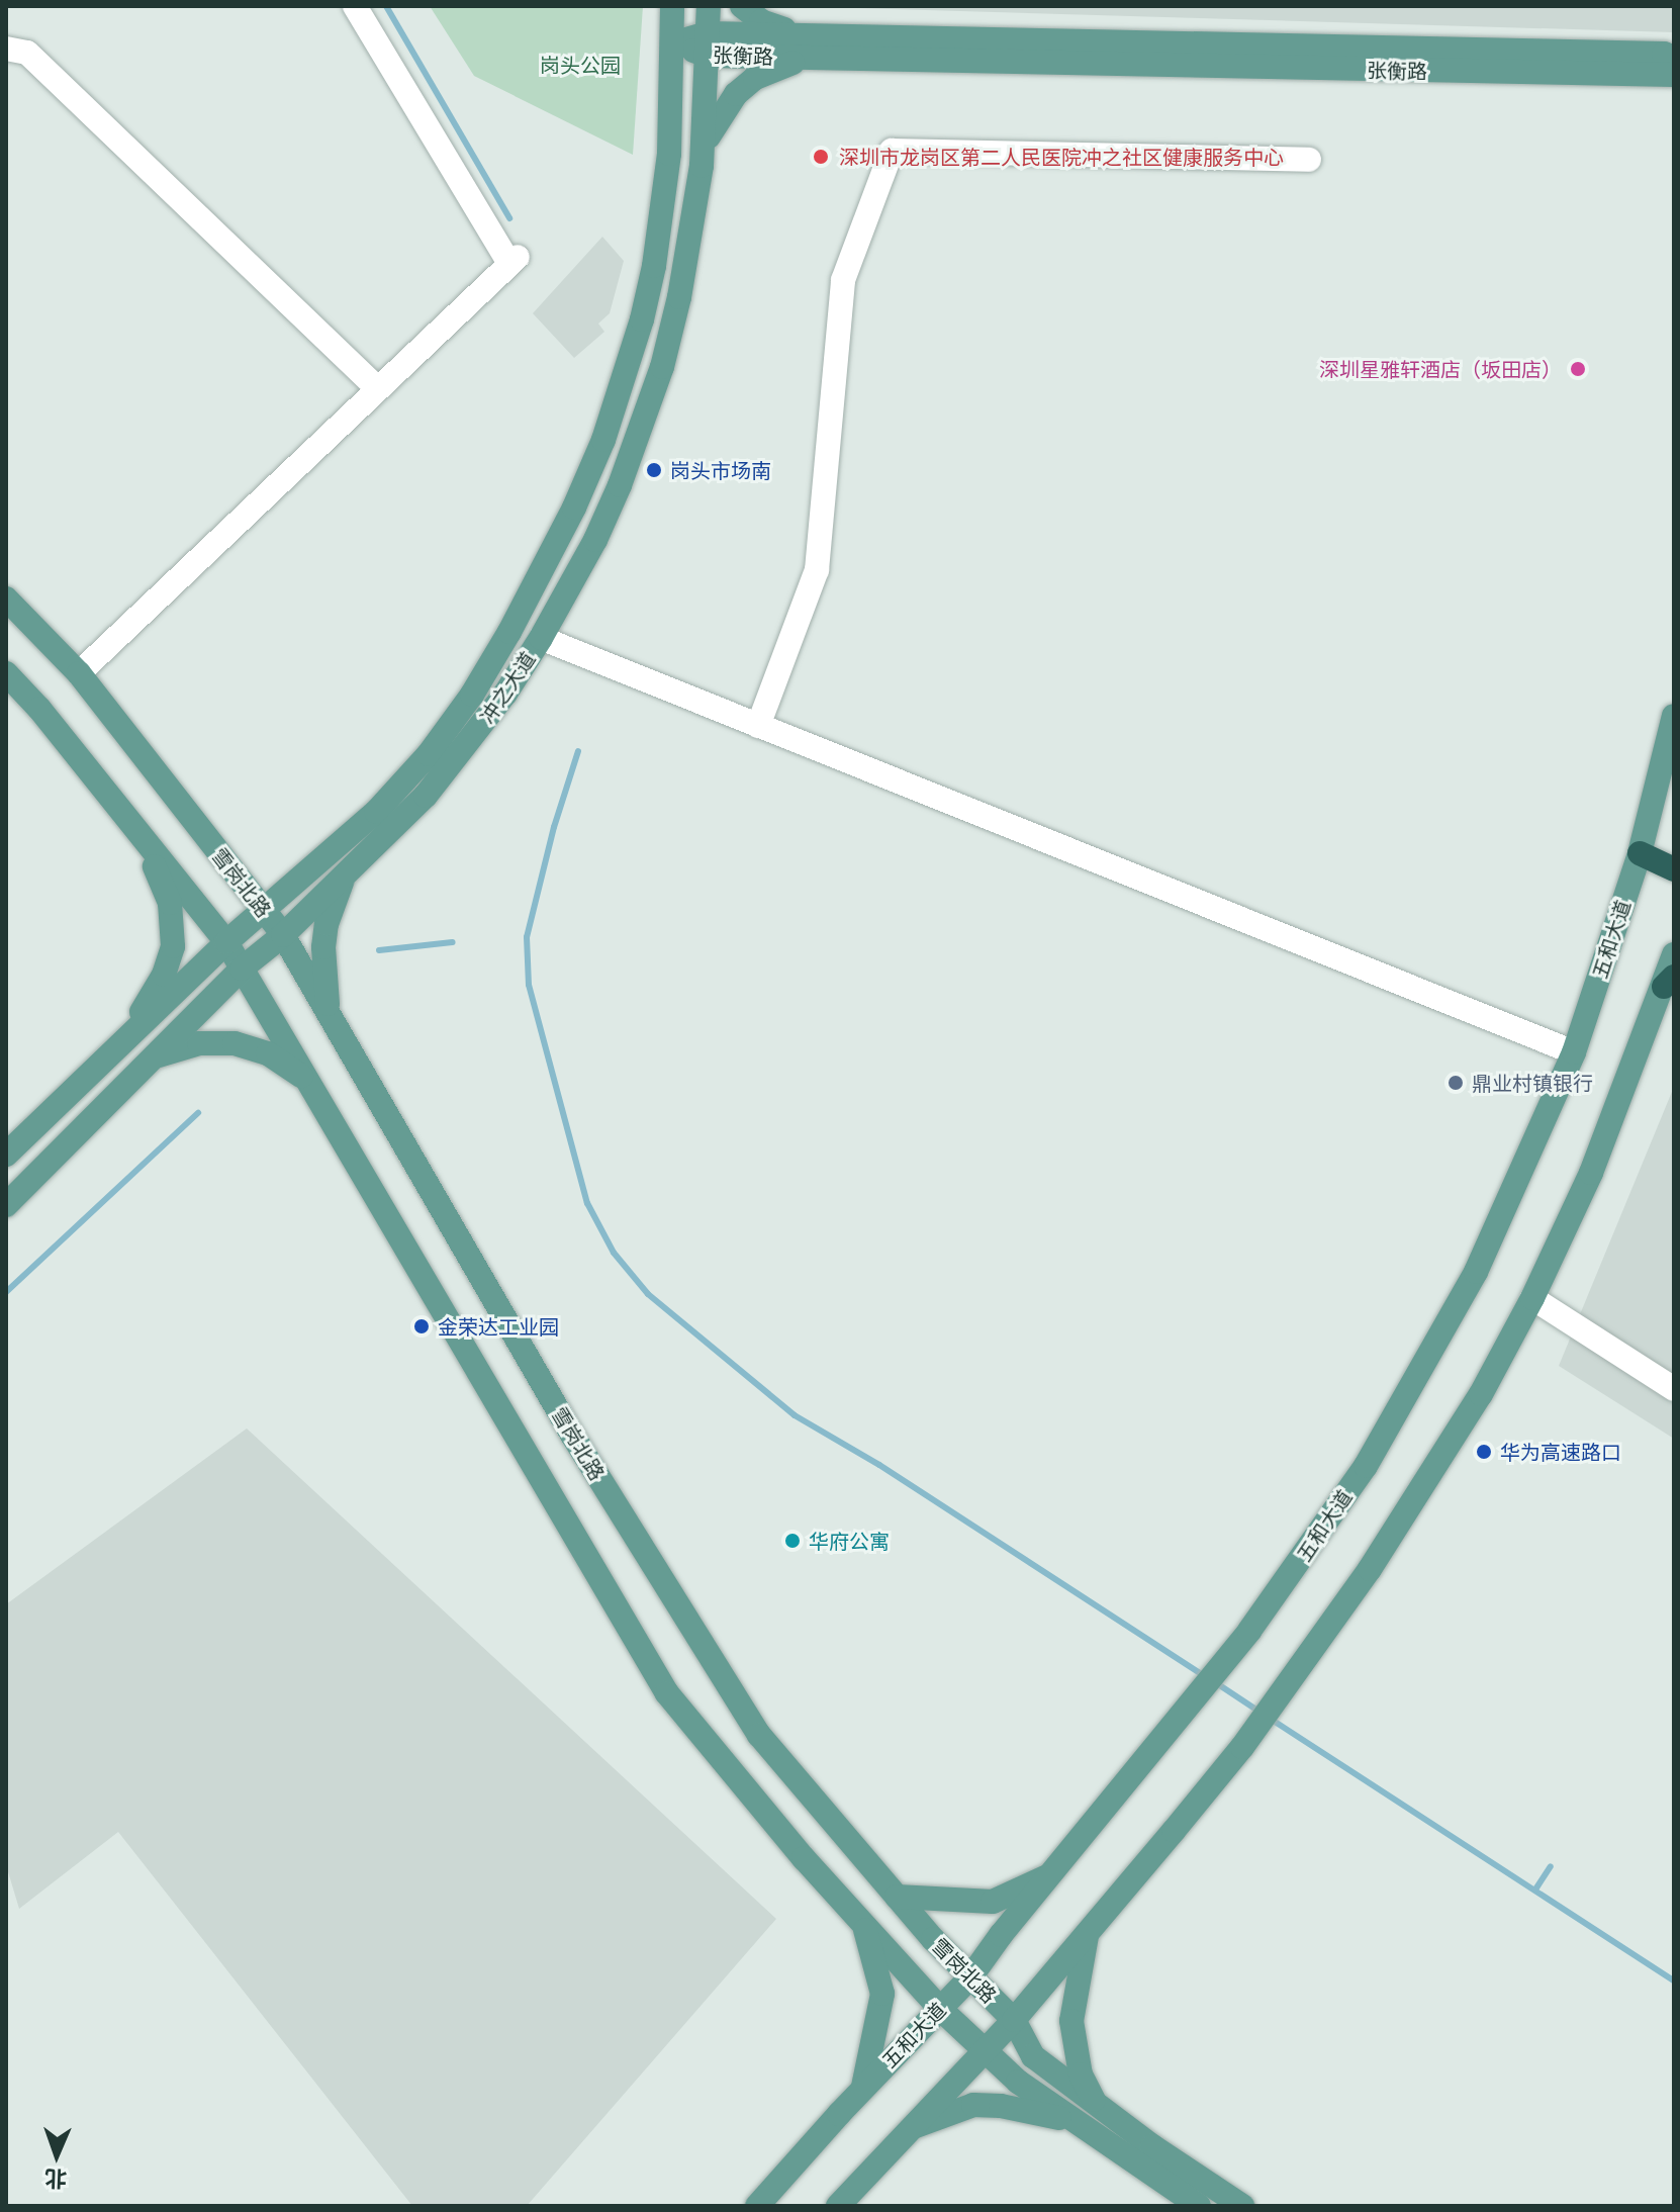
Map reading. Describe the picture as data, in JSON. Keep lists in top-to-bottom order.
{
  "streets": {
    "main road": [
      "张衡路",
      "冲之大道",
      "雪岗北路",
      "五和大道"
    ]
  },
  "crossings": [
    ["张衡路", "冲之大道"],
    ["冲之大道", "雪岗北路"],
    ["雪岗北路", "五和大道"]
  ],
  "parks": ["岗头公园"],
  "places": [
    "深圳市龙岗区第二人民医院冲之社区健康服务中心",
    "深圳星雅轩酒店（坂田店）",
    "岗头市场南",
    "鼎业村镇银行",
    "金荣达工业园",
    "华为高速路口",
    "华府公寓"
  ],
  "north": "bottom"
}
